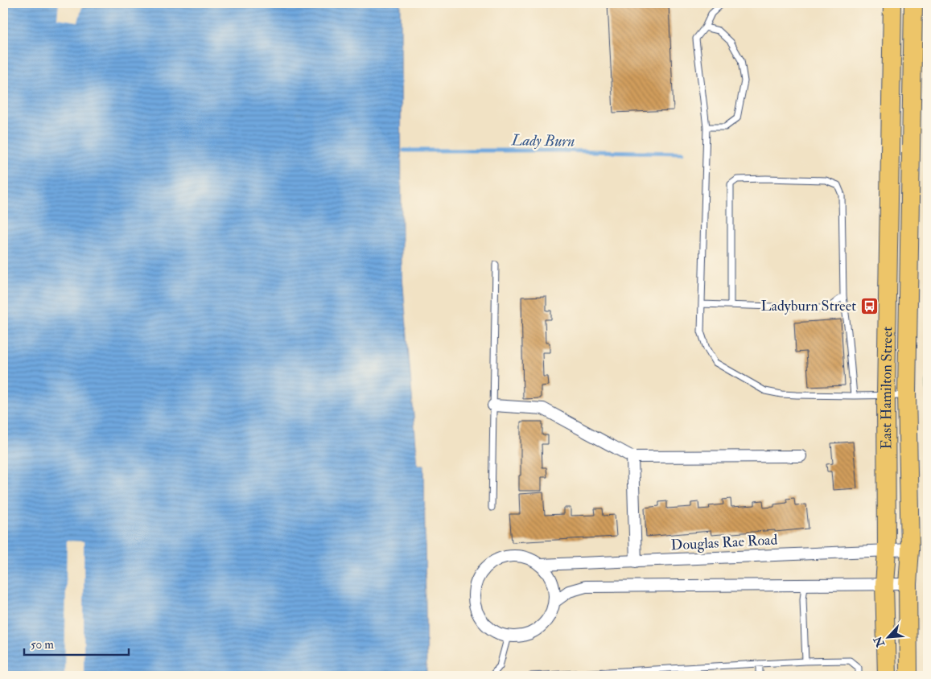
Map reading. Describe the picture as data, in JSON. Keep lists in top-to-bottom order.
{
  "streets": {
    "highway": ["East Hamilton Street"],
    "street": ["Douglas Rae Road"]
  },
  "crossings": [
    ["East Hamilton Street", "Douglas Rae Road"]
  ],
  "water": ["Lady Burn"],
  "places": {
    "bus stop": ["Ladyburn Street"]
  },
  "scale_bar": "50 m",
  "north": "bottom left"
}
